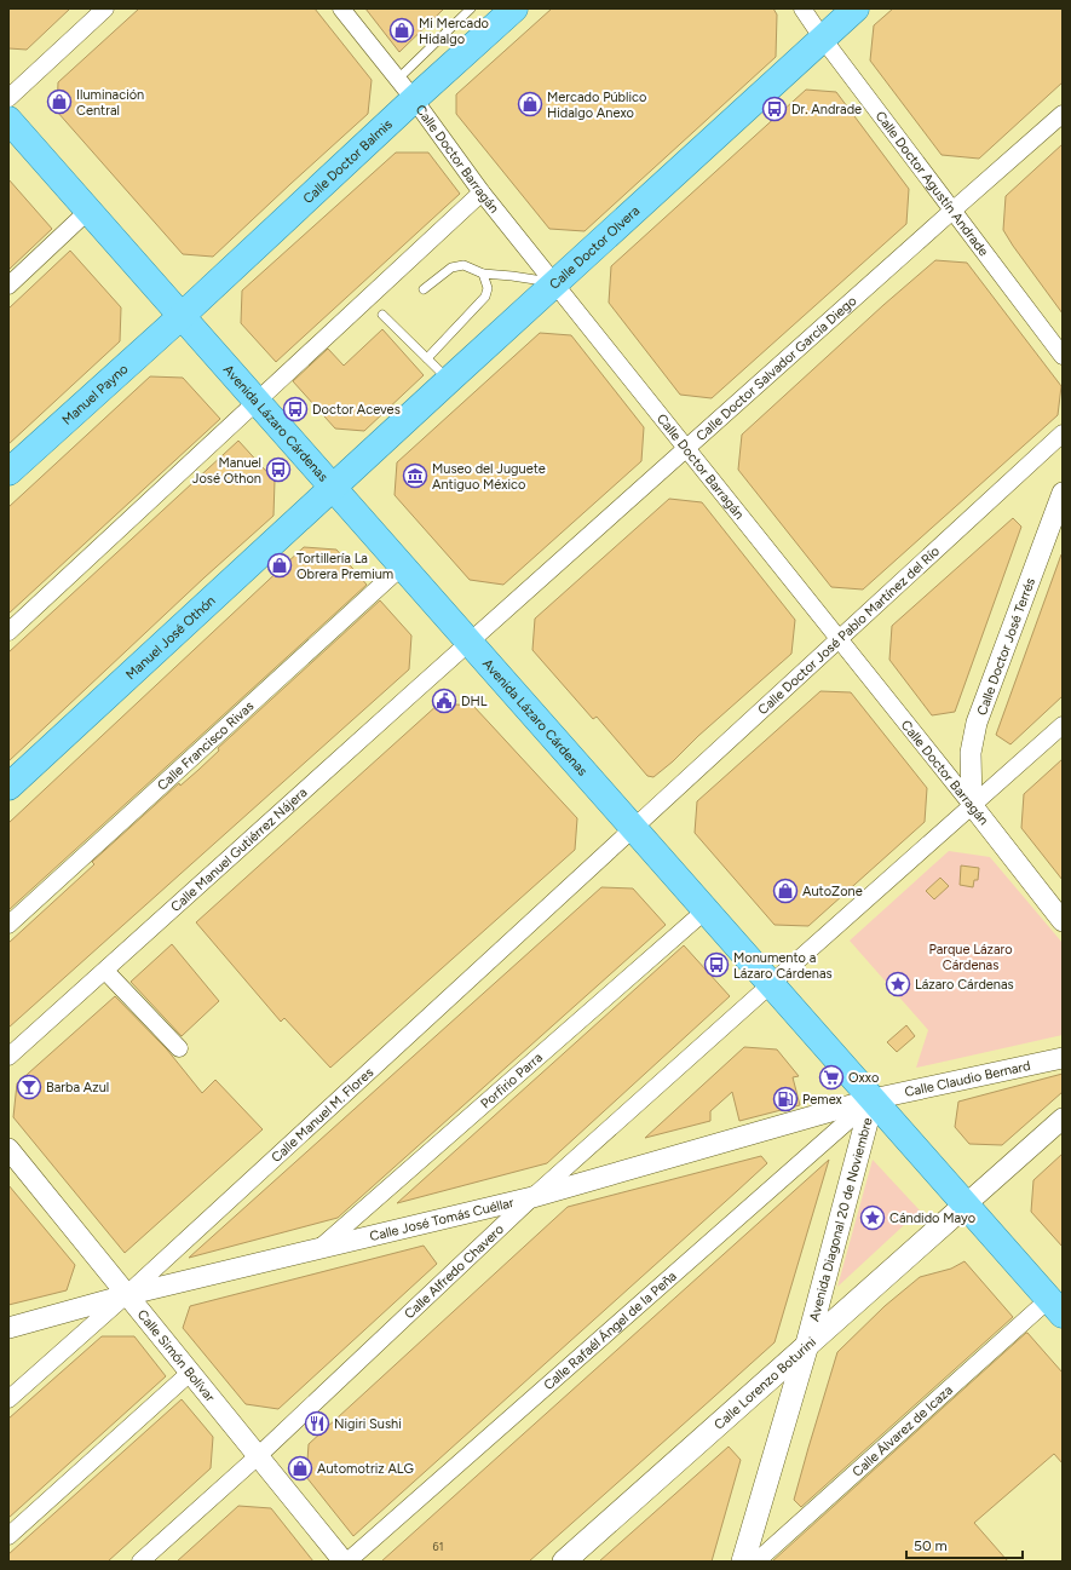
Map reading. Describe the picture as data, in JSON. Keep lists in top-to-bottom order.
{
  "streets": {
    "main road": [
      "Calle Doctor Balmis",
      "Calle Doctor Olvera",
      "Manuel Payno",
      "Avenida Lázaro Cárdenas",
      "Manuel José Othón",
      "Avenida Diagonal 20 de Noviembre",
      "Calle Lorenzo Boturini"
    ],
    "street": [
      "Calle Doctor Barragán",
      "Calle Doctor Agustín Andrade",
      "Calle Doctor Salvador García Diego",
      "Calle Doctor José Pablo Martínez del Río",
      "Calle Doctor José Terrés",
      "Calle Francisco Rivas",
      "Calle Manuel Gutiérrez Nájera",
      "Calle Claudio Bernard",
      "Porfirio Parra",
      "Calle Manuel M. Flores",
      "Calle José Tomás Cuéllar",
      "Calle Alfredo Chavero",
      "Calle Rafaél Ángel de la Peña",
      "Calle Simón Bolívar",
      "Calle Álvarez de Icaza"
    ]
  },
  "crossings": [
    ["Calle Doctor Barragán", "Calle Doctor Balmis"],
    ["Calle Doctor Barragán", "Calle Doctor Olvera"],
    ["Calle Doctor Barragán", "Calle Doctor Salvador García Diego"],
    ["Calle Doctor Barragán", "Calle Doctor José Pablo Martínez del Río"],
    ["Calle Doctor Barragán", "Calle Doctor José Terrés"],
    ["Calle Doctor Barragán", "Calle Alfredo Chavero"],
    ["Calle Doctor Balmis", "Manuel Payno"],
    ["Calle Doctor Balmis", "Avenida Lázaro Cárdenas"],
    ["Calle Doctor Agustín Andrade", "Calle Doctor Olvera"],
    ["Calle Doctor Agustín Andrade", "Calle Doctor Salvador García Diego"],
    ["Calle Doctor Olvera", "Avenida Lázaro Cárdenas"],
    ["Calle Doctor Olvera", "Manuel José Othón"],
    ["Calle Doctor Salvador García Diego", "Avenida Lázaro Cárdenas"],
    ["Calle Doctor Salvador García Diego", "Calle Manuel Gutiérrez Nájera"],
    ["Manuel Payno", "Avenida Lázaro Cárdenas"],
    ["Avenida Lázaro Cárdenas", "Calle Doctor José Pablo Martínez del Río"],
    ["Avenida Lázaro Cárdenas", "Manuel José Othón"],
    ["Avenida Lázaro Cárdenas", "Calle Francisco Rivas"],
    ["Avenida Lázaro Cárdenas", "Calle Manuel Gutiérrez Nájera"],
    ["Avenida Lázaro Cárdenas", "Calle Claudio Bernard"],
    ["Avenida Lázaro Cárdenas", "Porfirio Parra"],
    ["Avenida Lázaro Cárdenas", "Calle Manuel M. Flores"],
    ["Avenida Lázaro Cárdenas", "Avenida Diagonal 20 de Noviembre"],
    ["Avenida Lázaro Cárdenas", "Calle José Tomás Cuéllar"],
    ["Avenida Lázaro Cárdenas", "Calle Alfredo Chavero"],
    ["Avenida Lázaro Cárdenas", "Calle Rafaél Ángel de la Peña"],
    ["Avenida Lázaro Cárdenas", "Calle Lorenzo Boturini"],
    ["Avenida Lázaro Cárdenas", "Calle Álvarez de Icaza"],
    ["Calle Doctor José Pablo Martínez del Río", "Calle Manuel M. Flores"],
    ["Calle Doctor José Terrés", "Calle Alfredo Chavero"],
    ["Calle Claudio Bernard", "Avenida Diagonal 20 de Noviembre"],
    ["Calle Claudio Bernard", "Calle José Tomás Cuéllar"],
    ["Calle Claudio Bernard", "Calle Rafaél Ángel de la Peña"],
    ["Porfirio Parra", "Calle José Tomás Cuéllar"],
    ["Calle Manuel M. Flores", "Calle José Tomás Cuéllar"],
    ["Calle Manuel M. Flores", "Calle Simón Bolívar"],
    ["Avenida Diagonal 20 de Noviembre", "Calle José Tomás Cuéllar"],
    ["Avenida Diagonal 20 de Noviembre", "Calle Rafaél Ángel de la Peña"],
    ["Avenida Diagonal 20 de Noviembre", "Calle Lorenzo Boturini"],
    ["Calle José Tomás Cuéllar", "Calle Alfredo Chavero"],
    ["Calle José Tomás Cuéllar", "Calle Rafaél Ángel de la Peña"],
    ["Calle José Tomás Cuéllar", "Calle Simón Bolívar"],
    ["Calle Alfredo Chavero", "Calle Simón Bolívar"]
  ],
  "parks": ["Parque Lázaro Cárdenas"],
  "places": {
    "shop": [
      "Mi Mercado Hidalgo",
      "Iluminación Central",
      "Mercado Público Hidalgo Anexo",
      "Tortillería La Obrera Premium",
      "AutoZone",
      "Automotriz ALG"
    ],
    "bus stop": [
      "Dr. Andrade",
      "Doctor Aceves",
      "Manuel José Othon",
      "Monumento a Lázaro Cárdenas"
    ],
    "museum": ["Museo del Juguete Antiguo México"],
    "public building": ["DHL"],
    "place": ["Lázaro Cárdenas", "Cándido Mayo"],
    "supermarket": ["Oxxo"],
    "bar": ["Barba Azul"],
    "fuel station": ["Pemex"],
    "restaurant": ["Nigiri Sushi"]
  },
  "house_numbers": ["61"],
  "scale_bar": "50 m"
}
